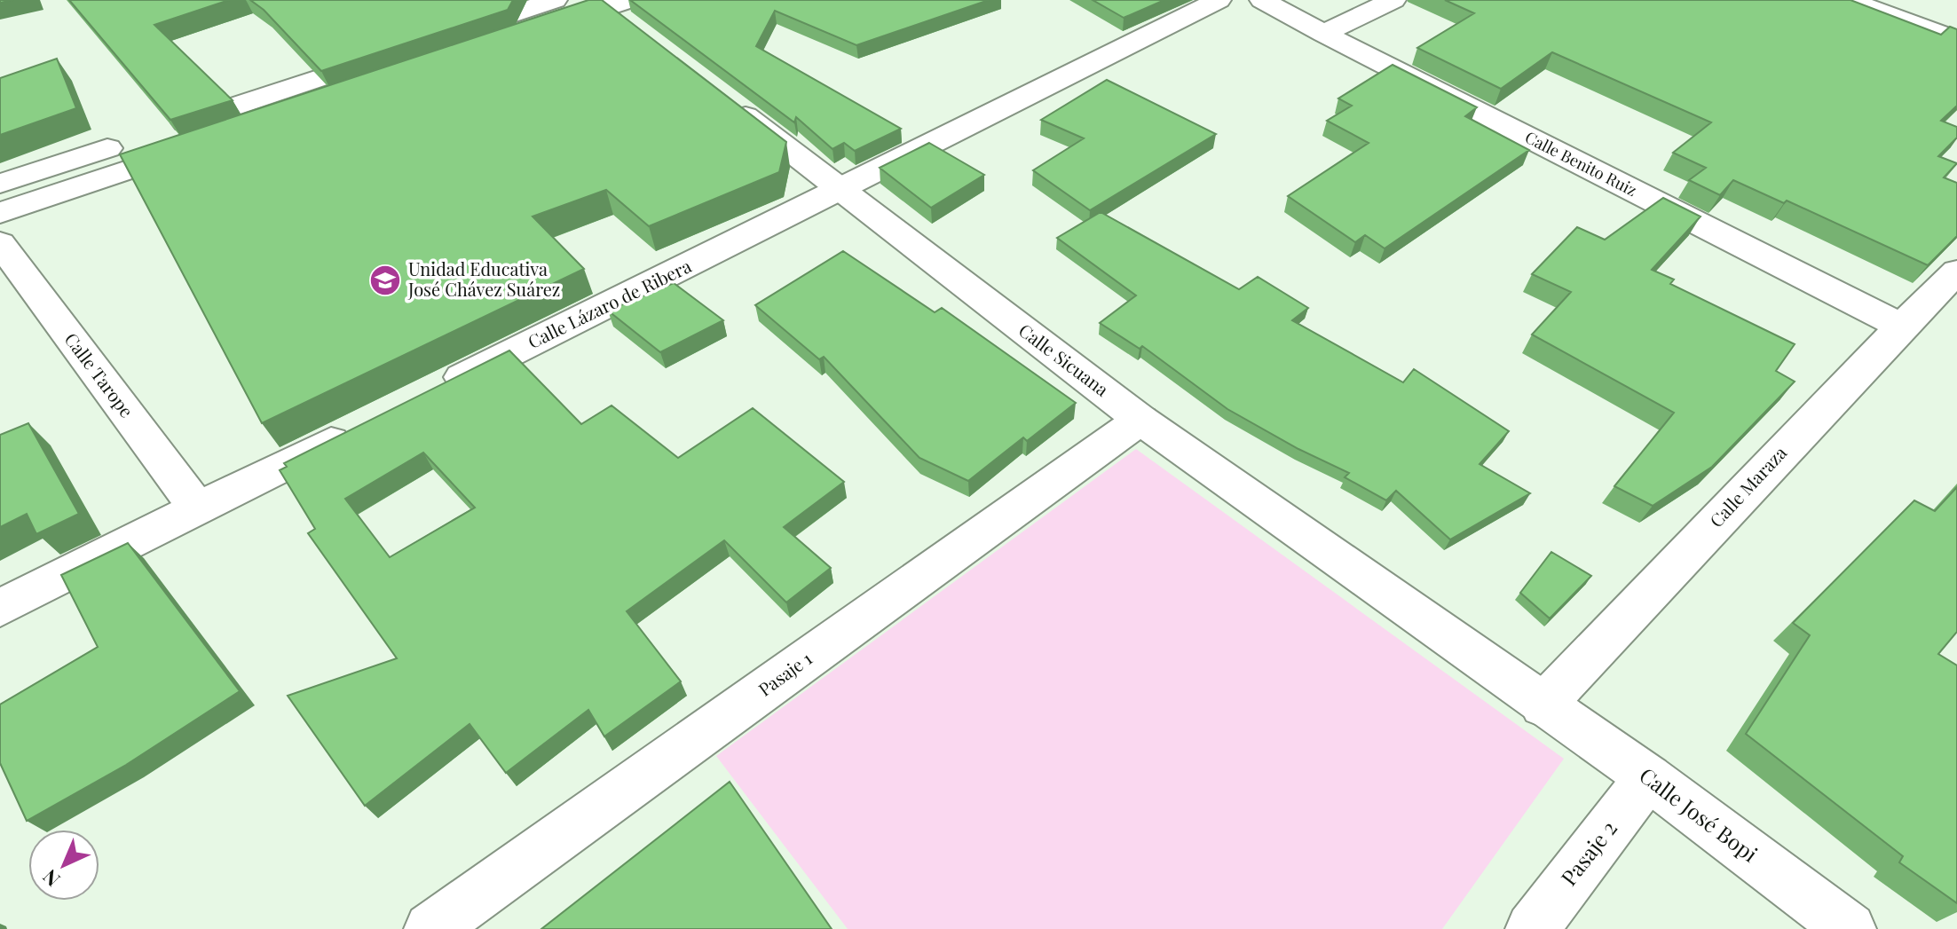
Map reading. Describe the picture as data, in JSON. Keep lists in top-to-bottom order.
{
  "streets": {
    "street": [
      "Calle Benito Ruiz",
      "Calle Lázaro de Ribera",
      "Calle Sicuana",
      "Calle Tarope",
      "Calle Maraza",
      "Pasaje 1",
      "Calle José Bopi",
      "Pasaje 2"
    ]
  },
  "crossings": [
    ["Calle Benito Ruiz", "Calle Maraza"],
    ["Calle Lázaro de Ribera", "Calle Sicuana"],
    ["Calle Sicuana", "Calle Maraza"],
    ["Calle Sicuana", "Pasaje 1"],
    ["Calle Sicuana", "Calle José Bopi"],
    ["Calle Maraza", "Calle José Bopi"],
    ["Calle José Bopi", "Pasaje 2"]
  ],
  "places": {
    "school or university": ["Unidad Educativa José Chávez Suárez"]
  },
  "north": "bottom left"
}
